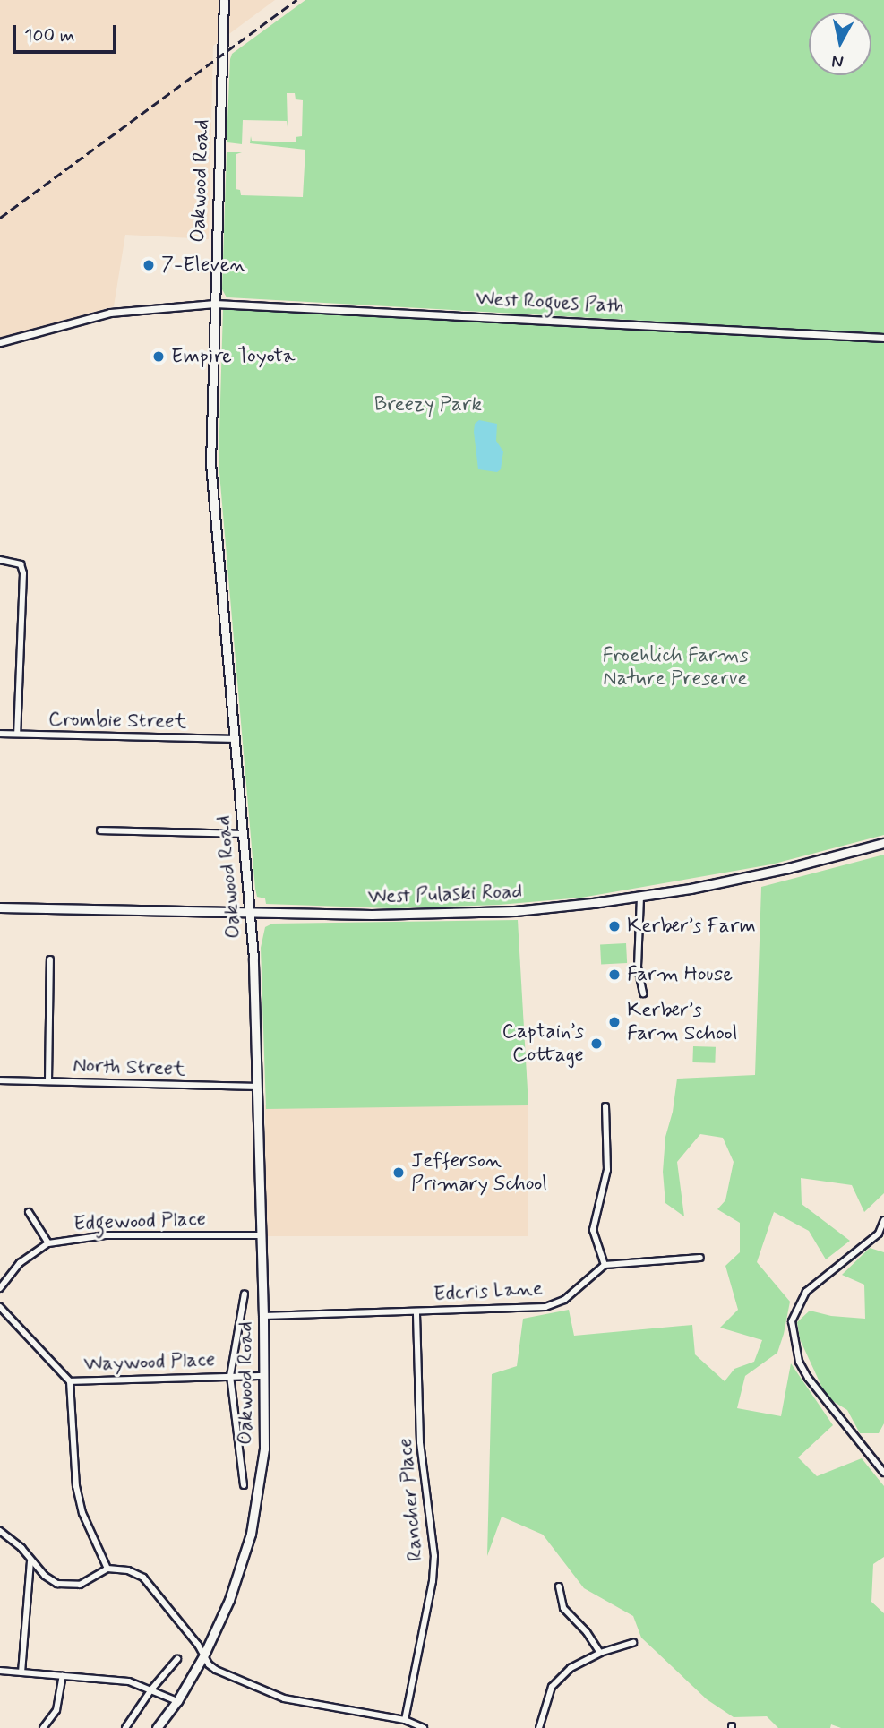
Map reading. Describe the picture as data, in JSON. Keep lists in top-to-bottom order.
{
  "streets": {
    "main road": ["Oakwood Road", "West Pulaski Road"],
    "street": [
      "West Rogues Path",
      "Crombie Street",
      "North Street",
      "Edgewood Place",
      "Edcris Lane",
      "Waywood Place",
      "Rancher Place"
    ]
  },
  "crossings": [
    ["Oakwood Road", "West Rogues Path"],
    ["Oakwood Road", "Crombie Street"],
    ["Oakwood Road", "West Pulaski Road"],
    ["Oakwood Road", "North Street"],
    ["Oakwood Road", "Edgewood Place"],
    ["Oakwood Road", "Edcris Lane"],
    ["Oakwood Road", "Waywood Place"],
    ["Edcris Lane", "Rancher Place"]
  ],
  "parks": ["Breezy Park", "Froehlich Farms Nature Preserve"],
  "places": [
    "7-Eleven",
    "Empire Toyota",
    "Kerber’s Farm",
    "Farm House",
    "Kerber’s Farm School",
    "Captain’s Cottage",
    "Jefferson Primary School"
  ],
  "scale_bar": "100 m",
  "north": "bottom"
}
